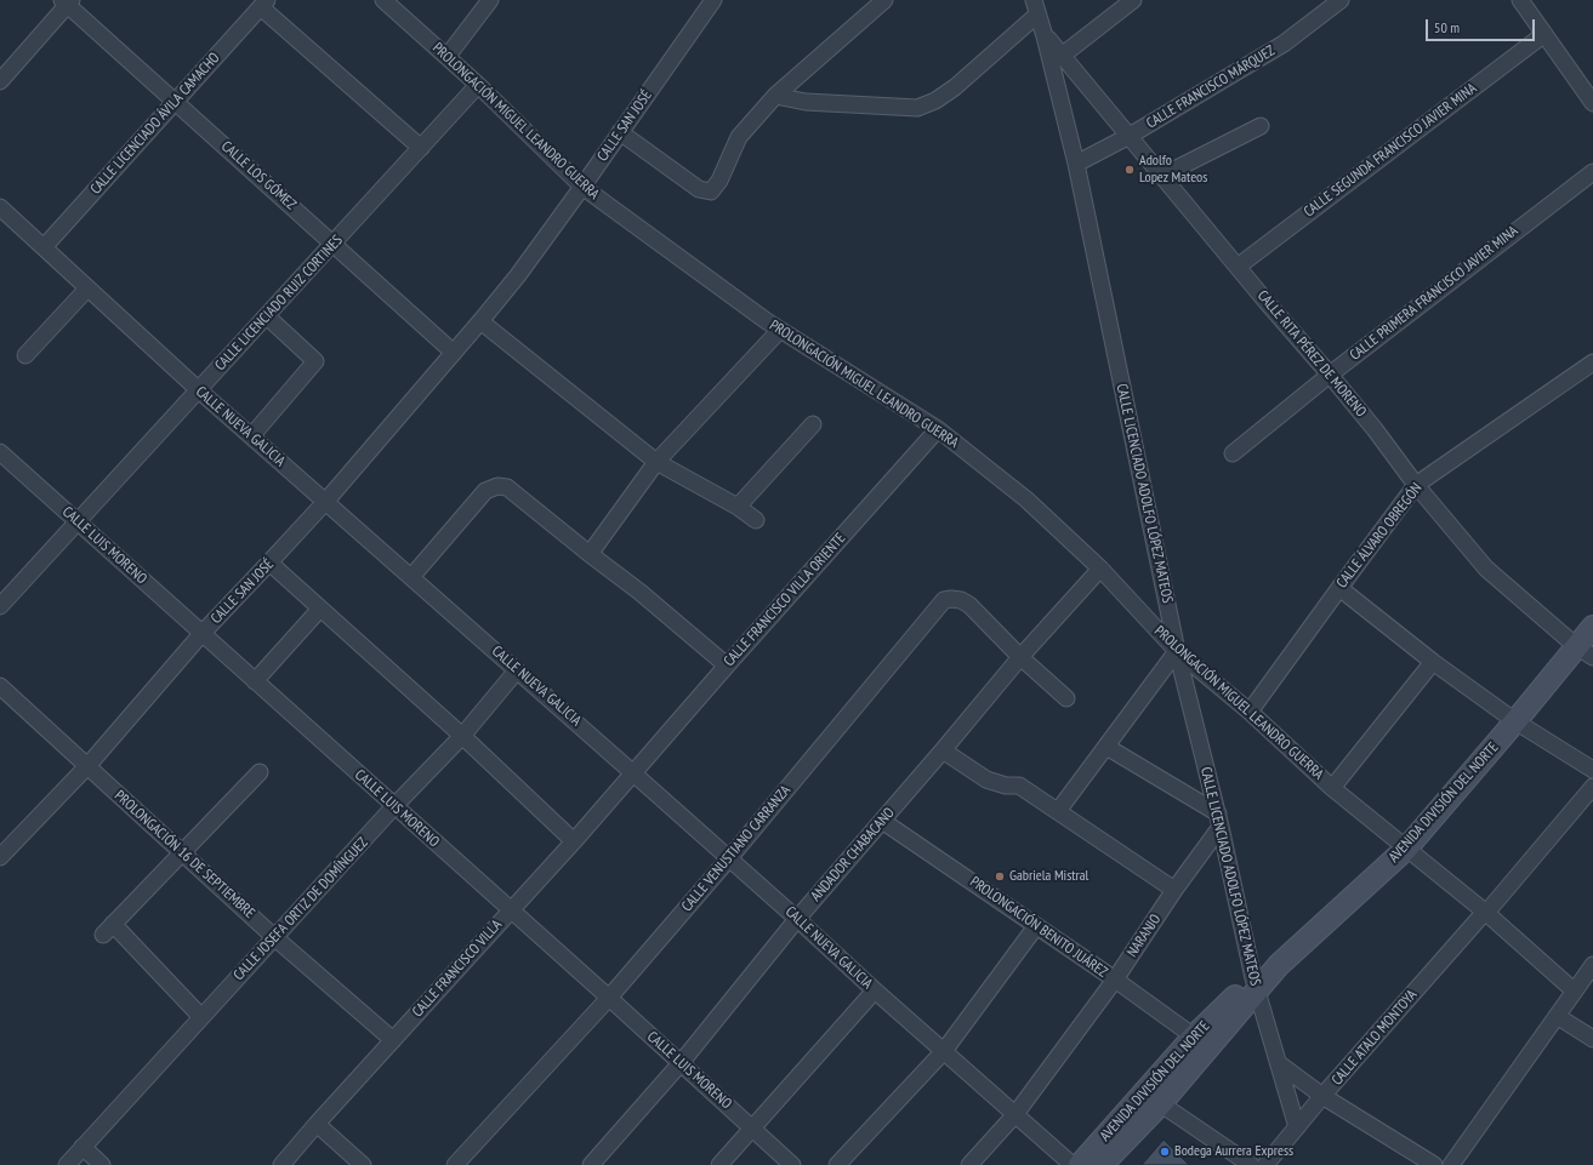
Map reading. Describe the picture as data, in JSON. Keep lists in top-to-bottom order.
{
  "streets": {
    "street": [
      "CALLE FRANCISCO MÁRQUEZ",
      "PROLONGACIÓN MIGUEL LEANDRO GUERRA",
      "CALLE LICENCIADO ÁVILA CAMACHO",
      "CALLE SAN JOSÉ",
      "CALLE SEGUNDA FRANCISCO JAVIER MINA",
      "CALLE LOS GÓMEZ",
      "CALLE PRIMERA FRANCISCO JAVIER MINA",
      "CALLE LICENCIADO RUIZ CORTINES",
      "CALLE RITA PÉREZ DE MORENO",
      "CALLE NUEVA GALICIA",
      "CALLE LICENCIADO ADOLFO LÓPEZ MATEOS",
      "CALLE ÁLVARO OBREGÓN",
      "CALLE LUIS MORENO",
      "CALLE FRANCISCO VILLA ORIENTE",
      "AVENIDA DIVISIÓN DEL NORTE",
      "CALLE VENUSTIANO CARRANZA",
      "PROLONGACIÓN 16 DE SEPTIEMBRE",
      "ANDADOR CHABACANO",
      "CALLE JOSEFA ORTIZ DE DOMÍNGUEZ",
      "PROLONGACIÓN BENITO JUÁREZ",
      "NARANJO",
      "CALLE FRANCISCO VILLA",
      "CALLE ATALO MONTOYA"
    ]
  },
  "crossings": [
    ["CALLE FRANCISCO MÁRQUEZ", "CALLE RITA PÉREZ DE MORENO"],
    ["CALLE FRANCISCO MÁRQUEZ", "CALLE LICENCIADO ADOLFO LÓPEZ MATEOS"],
    ["PROLONGACIÓN MIGUEL LEANDRO GUERRA", "CALLE SAN JOSÉ"],
    ["PROLONGACIÓN MIGUEL LEANDRO GUERRA", "CALLE LICENCIADO RUIZ CORTINES"],
    ["PROLONGACIÓN MIGUEL LEANDRO GUERRA", "CALLE LICENCIADO ADOLFO LÓPEZ MATEOS"],
    ["PROLONGACIÓN MIGUEL LEANDRO GUERRA", "CALLE ÁLVARO OBREGÓN"],
    ["PROLONGACIÓN MIGUEL LEANDRO GUERRA", "CALLE FRANCISCO VILLA ORIENTE"],
    ["PROLONGACIÓN MIGUEL LEANDRO GUERRA", "AVENIDA DIVISIÓN DEL NORTE"],
    ["PROLONGACIÓN MIGUEL LEANDRO GUERRA", "ANDADOR CHABACANO"],
    ["PROLONGACIÓN MIGUEL LEANDRO GUERRA", "CALLE ATALO MONTOYA"],
    ["CALLE LICENCIADO ÁVILA CAMACHO", "CALLE LOS GÓMEZ"],
    ["CALLE LICENCIADO ÁVILA CAMACHO", "CALLE NUEVA GALICIA"],
    ["CALLE SAN JOSÉ", "CALLE LOS GÓMEZ"],
    ["CALLE SAN JOSÉ", "CALLE NUEVA GALICIA"],
    ["CALLE SAN JOSÉ", "CALLE LUIS MORENO"],
    ["CALLE SAN JOSÉ", "PROLONGACIÓN 16 DE SEPTIEMBRE"],
    ["CALLE SEGUNDA FRANCISCO JAVIER MINA", "CALLE RITA PÉREZ DE MORENO"],
    ["CALLE LOS GÓMEZ", "CALLE LICENCIADO RUIZ CORTINES"],
    ["CALLE PRIMERA FRANCISCO JAVIER MINA", "CALLE RITA PÉREZ DE MORENO"],
    ["CALLE LICENCIADO RUIZ CORTINES", "CALLE NUEVA GALICIA"],
    ["CALLE LICENCIADO RUIZ CORTINES", "CALLE LUIS MORENO"],
    ["CALLE RITA PÉREZ DE MORENO", "CALLE LICENCIADO ADOLFO LÓPEZ MATEOS"],
    ["CALLE RITA PÉREZ DE MORENO", "CALLE ÁLVARO OBREGÓN"],
    ["CALLE RITA PÉREZ DE MORENO", "AVENIDA DIVISIÓN DEL NORTE"],
    ["CALLE NUEVA GALICIA", "CALLE FRANCISCO VILLA ORIENTE"],
    ["CALLE NUEVA GALICIA", "CALLE VENUSTIANO CARRANZA"],
    ["CALLE NUEVA GALICIA", "ANDADOR CHABACANO"],
    ["CALLE NUEVA GALICIA", "CALLE JOSEFA ORTIZ DE DOMÍNGUEZ"],
    ["CALLE NUEVA GALICIA", "NARANJO"],
    ["CALLE NUEVA GALICIA", "CALLE FRANCISCO VILLA"],
    ["CALLE LICENCIADO ADOLFO LÓPEZ MATEOS", "AVENIDA DIVISIÓN DEL NORTE"],
    ["CALLE LICENCIADO ADOLFO LÓPEZ MATEOS", "NARANJO"],
    ["CALLE LICENCIADO ADOLFO LÓPEZ MATEOS", "CALLE ATALO MONTOYA"],
    ["CALLE LUIS MORENO", "CALLE VENUSTIANO CARRANZA"],
    ["CALLE LUIS MORENO", "ANDADOR CHABACANO"],
    ["CALLE LUIS MORENO", "CALLE JOSEFA ORTIZ DE DOMÍNGUEZ"],
    ["CALLE LUIS MORENO", "CALLE FRANCISCO VILLA"],
    ["CALLE FRANCISCO VILLA ORIENTE", "CALLE FRANCISCO VILLA"],
    ["AVENIDA DIVISIÓN DEL NORTE", "PROLONGACIÓN BENITO JUÁREZ"],
    ["CALLE VENUSTIANO CARRANZA", "ANDADOR CHABACANO"],
    ["PROLONGACIÓN 16 DE SEPTIEMBRE", "CALLE JOSEFA ORTIZ DE DOMÍNGUEZ"],
    ["PROLONGACIÓN 16 DE SEPTIEMBRE", "CALLE FRANCISCO VILLA"],
    ["ANDADOR CHABACANO", "PROLONGACIÓN BENITO JUÁREZ"],
    ["PROLONGACIÓN BENITO JUÁREZ", "NARANJO"]
  ],
  "places": ["Adolfo Lopez Mateos", "Gabriela Mistral", "Bodega Aurrera Express"],
  "scale_bar": "50 m"
}
